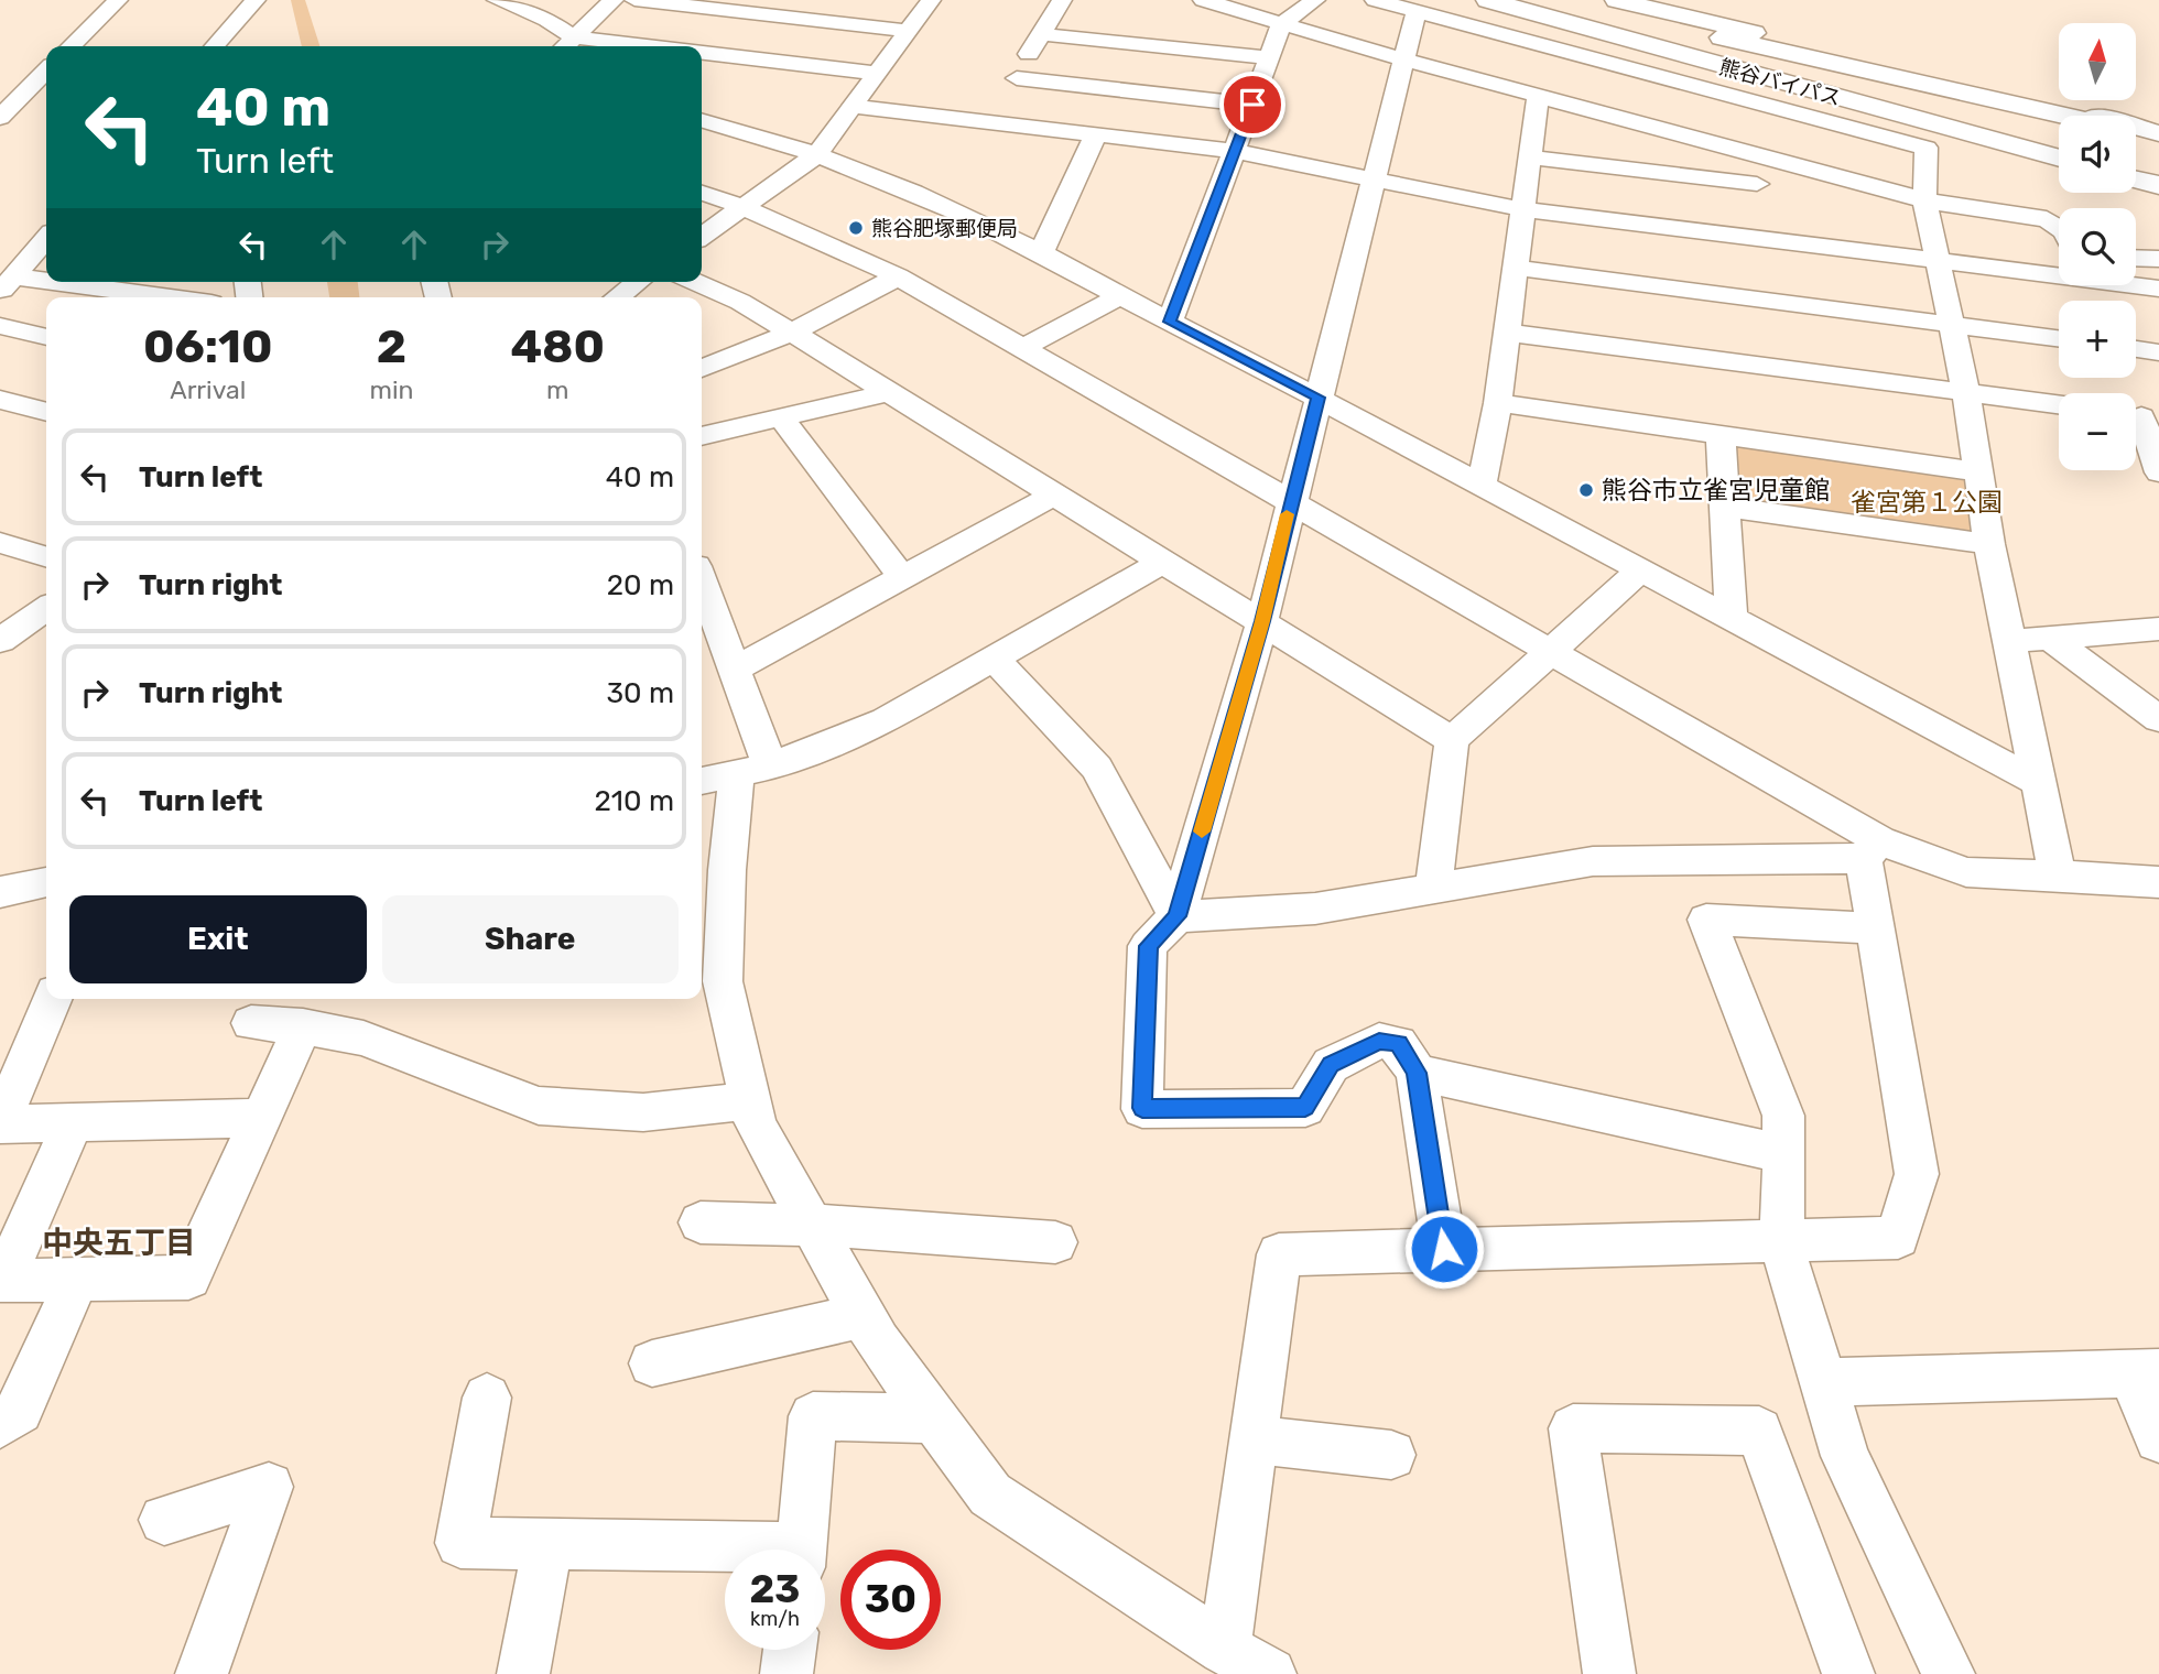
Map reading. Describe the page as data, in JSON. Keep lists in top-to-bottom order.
{
  "streets": {
    "highway": ["熊谷バイパス"]
  },
  "districts": ["中央五丁目"],
  "parks": ["雀宮第１公園"],
  "places": ["熊谷肥塚郵便局", "熊谷市立雀宮児童館"],
  "north": "top",
  "page": {
    "map_buttons": ["+", "−"],
    "turn": ["40 m", "Turn left"],
    "eta": [
      "06:10",
      "Arrival",
      "2",
      "min",
      "480",
      "m"
    ],
    "list": [
      {
        "name": "Turn left",
        "value": "40 m"
      },
      {
        "name": "Turn right",
        "value": "20 m"
      },
      {
        "name": "Turn right",
        "value": "30 m"
      },
      {
        "name": "Turn left",
        "value": "210 m"
      }
    ],
    "buttons": ["Exit", "Share"],
    "speed": "23 km/h",
    "limit": "30"
  }
}
